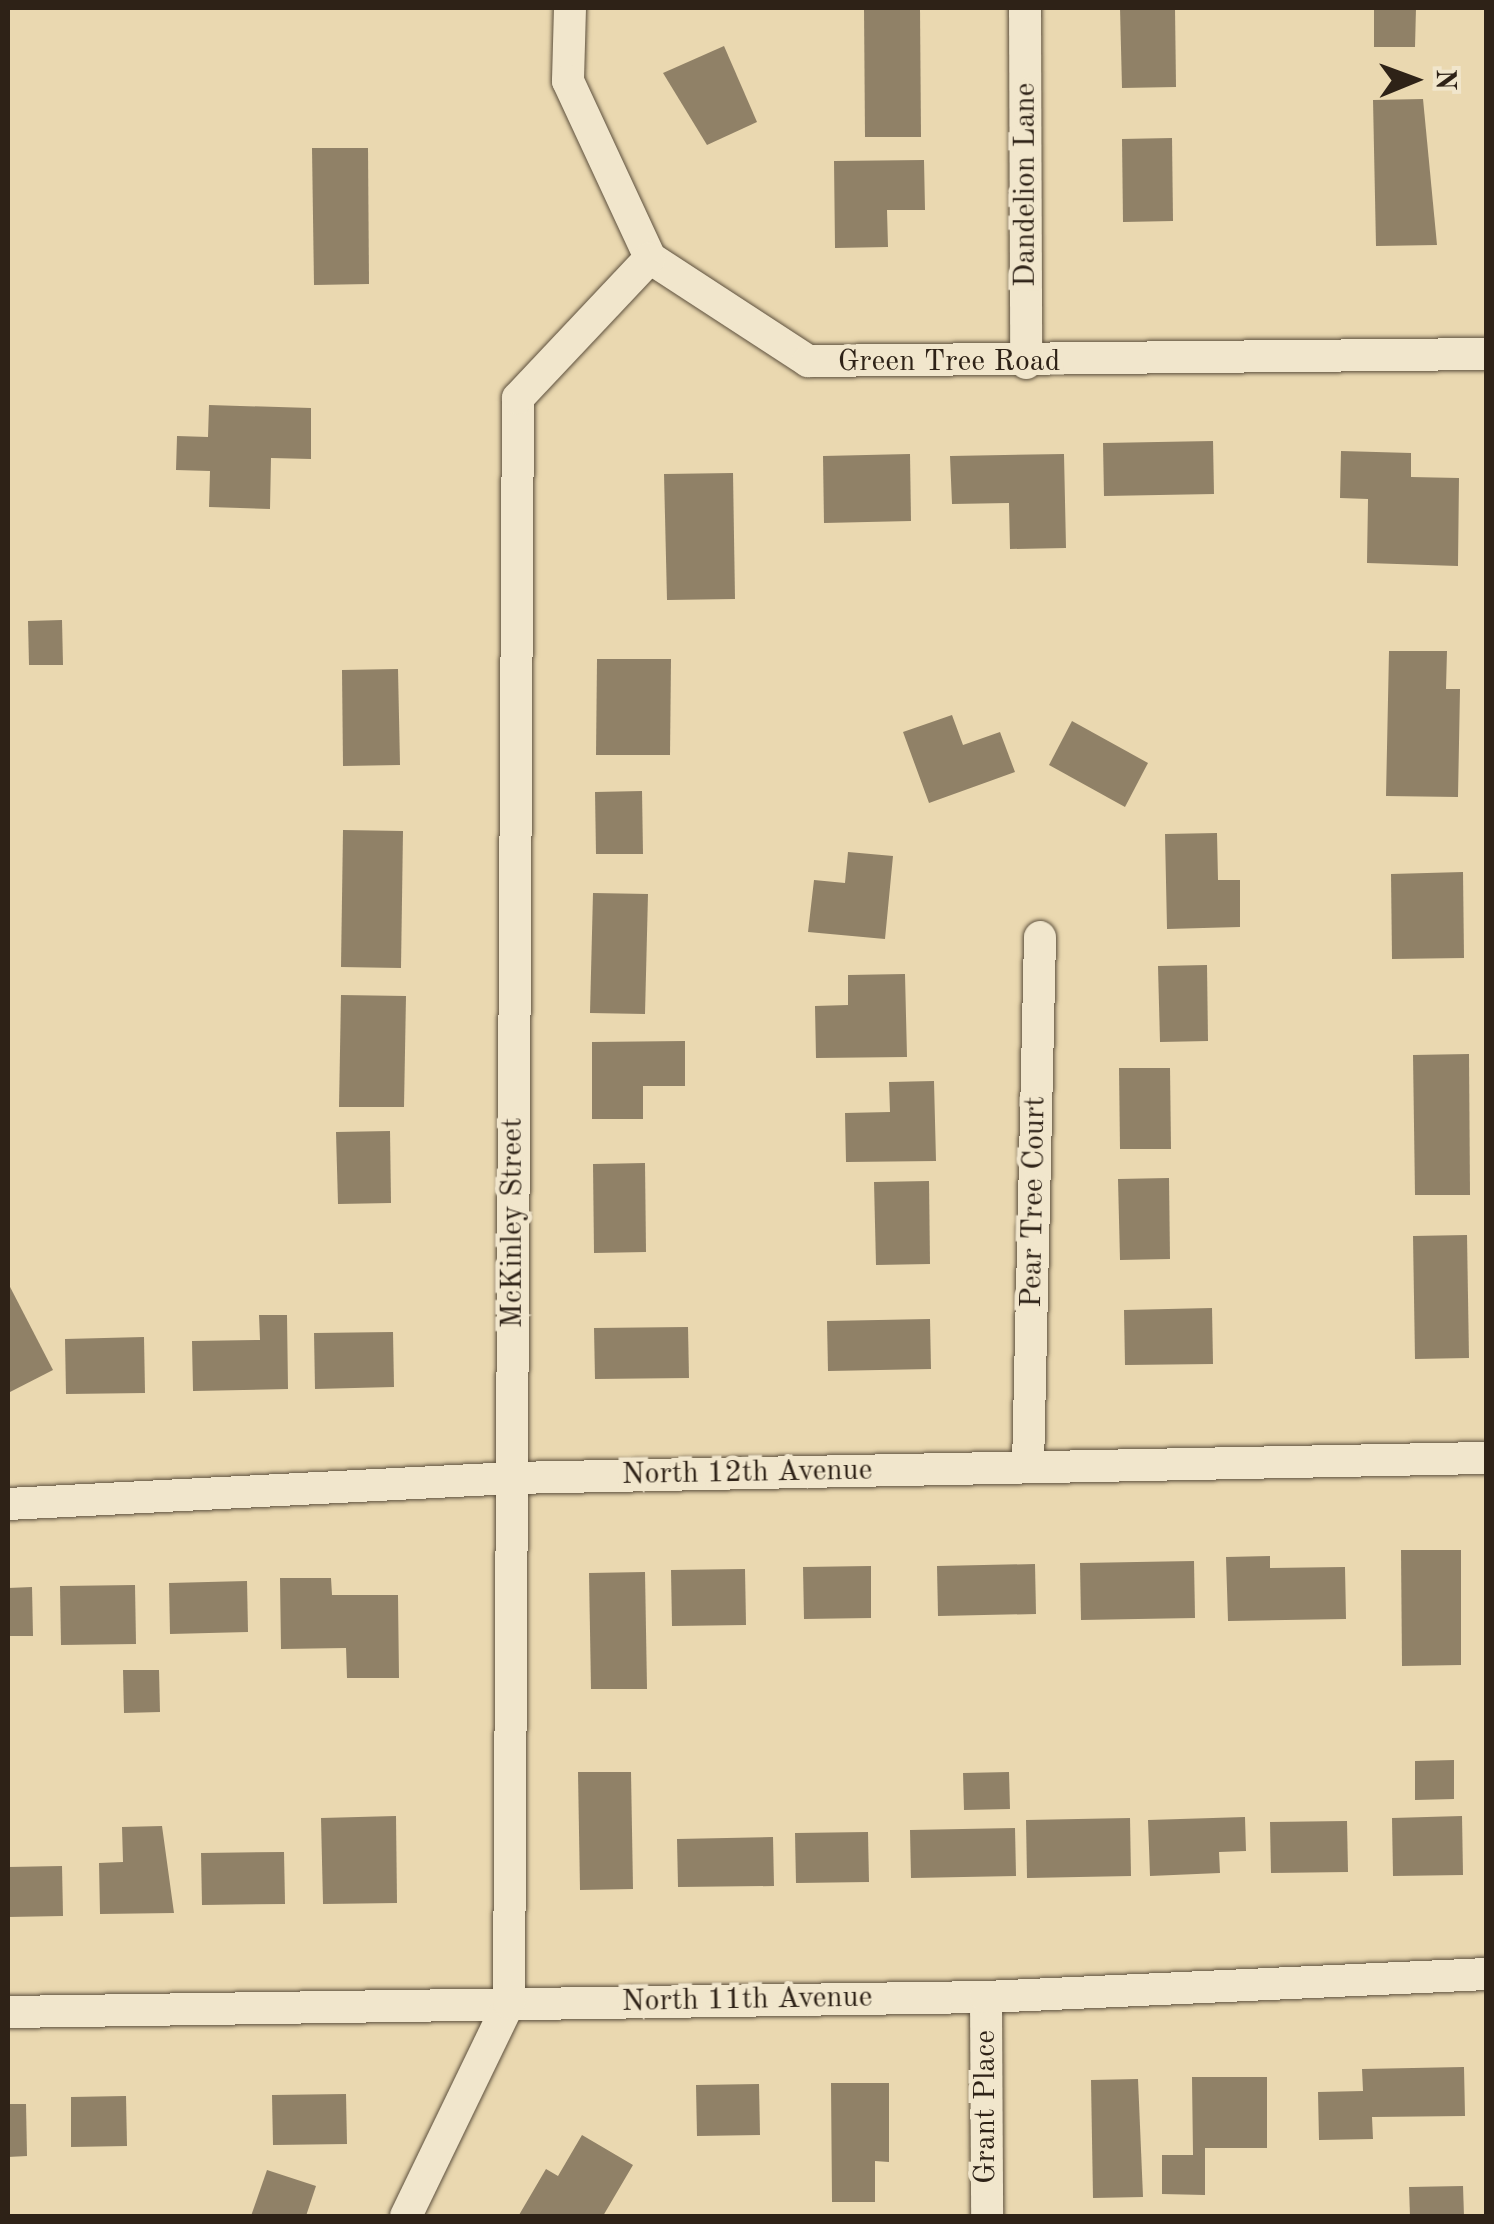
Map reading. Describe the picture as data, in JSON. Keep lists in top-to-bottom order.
{
  "streets": {
    "street": [
      "Dandelion Lane",
      "Green Tree Road",
      "Pear Tree Court",
      "McKinley Street",
      "North 12th Avenue",
      "North 11th Avenue",
      "Grant Place"
    ]
  },
  "crossings": [
    ["Dandelion Lane", "Green Tree Road"],
    ["Green Tree Road", "McKinley Street"],
    ["Pear Tree Court", "North 12th Avenue"],
    ["McKinley Street", "North 12th Avenue"],
    ["McKinley Street", "North 11th Avenue"],
    ["North 11th Avenue", "Grant Place"]
  ],
  "north": "right"
}
